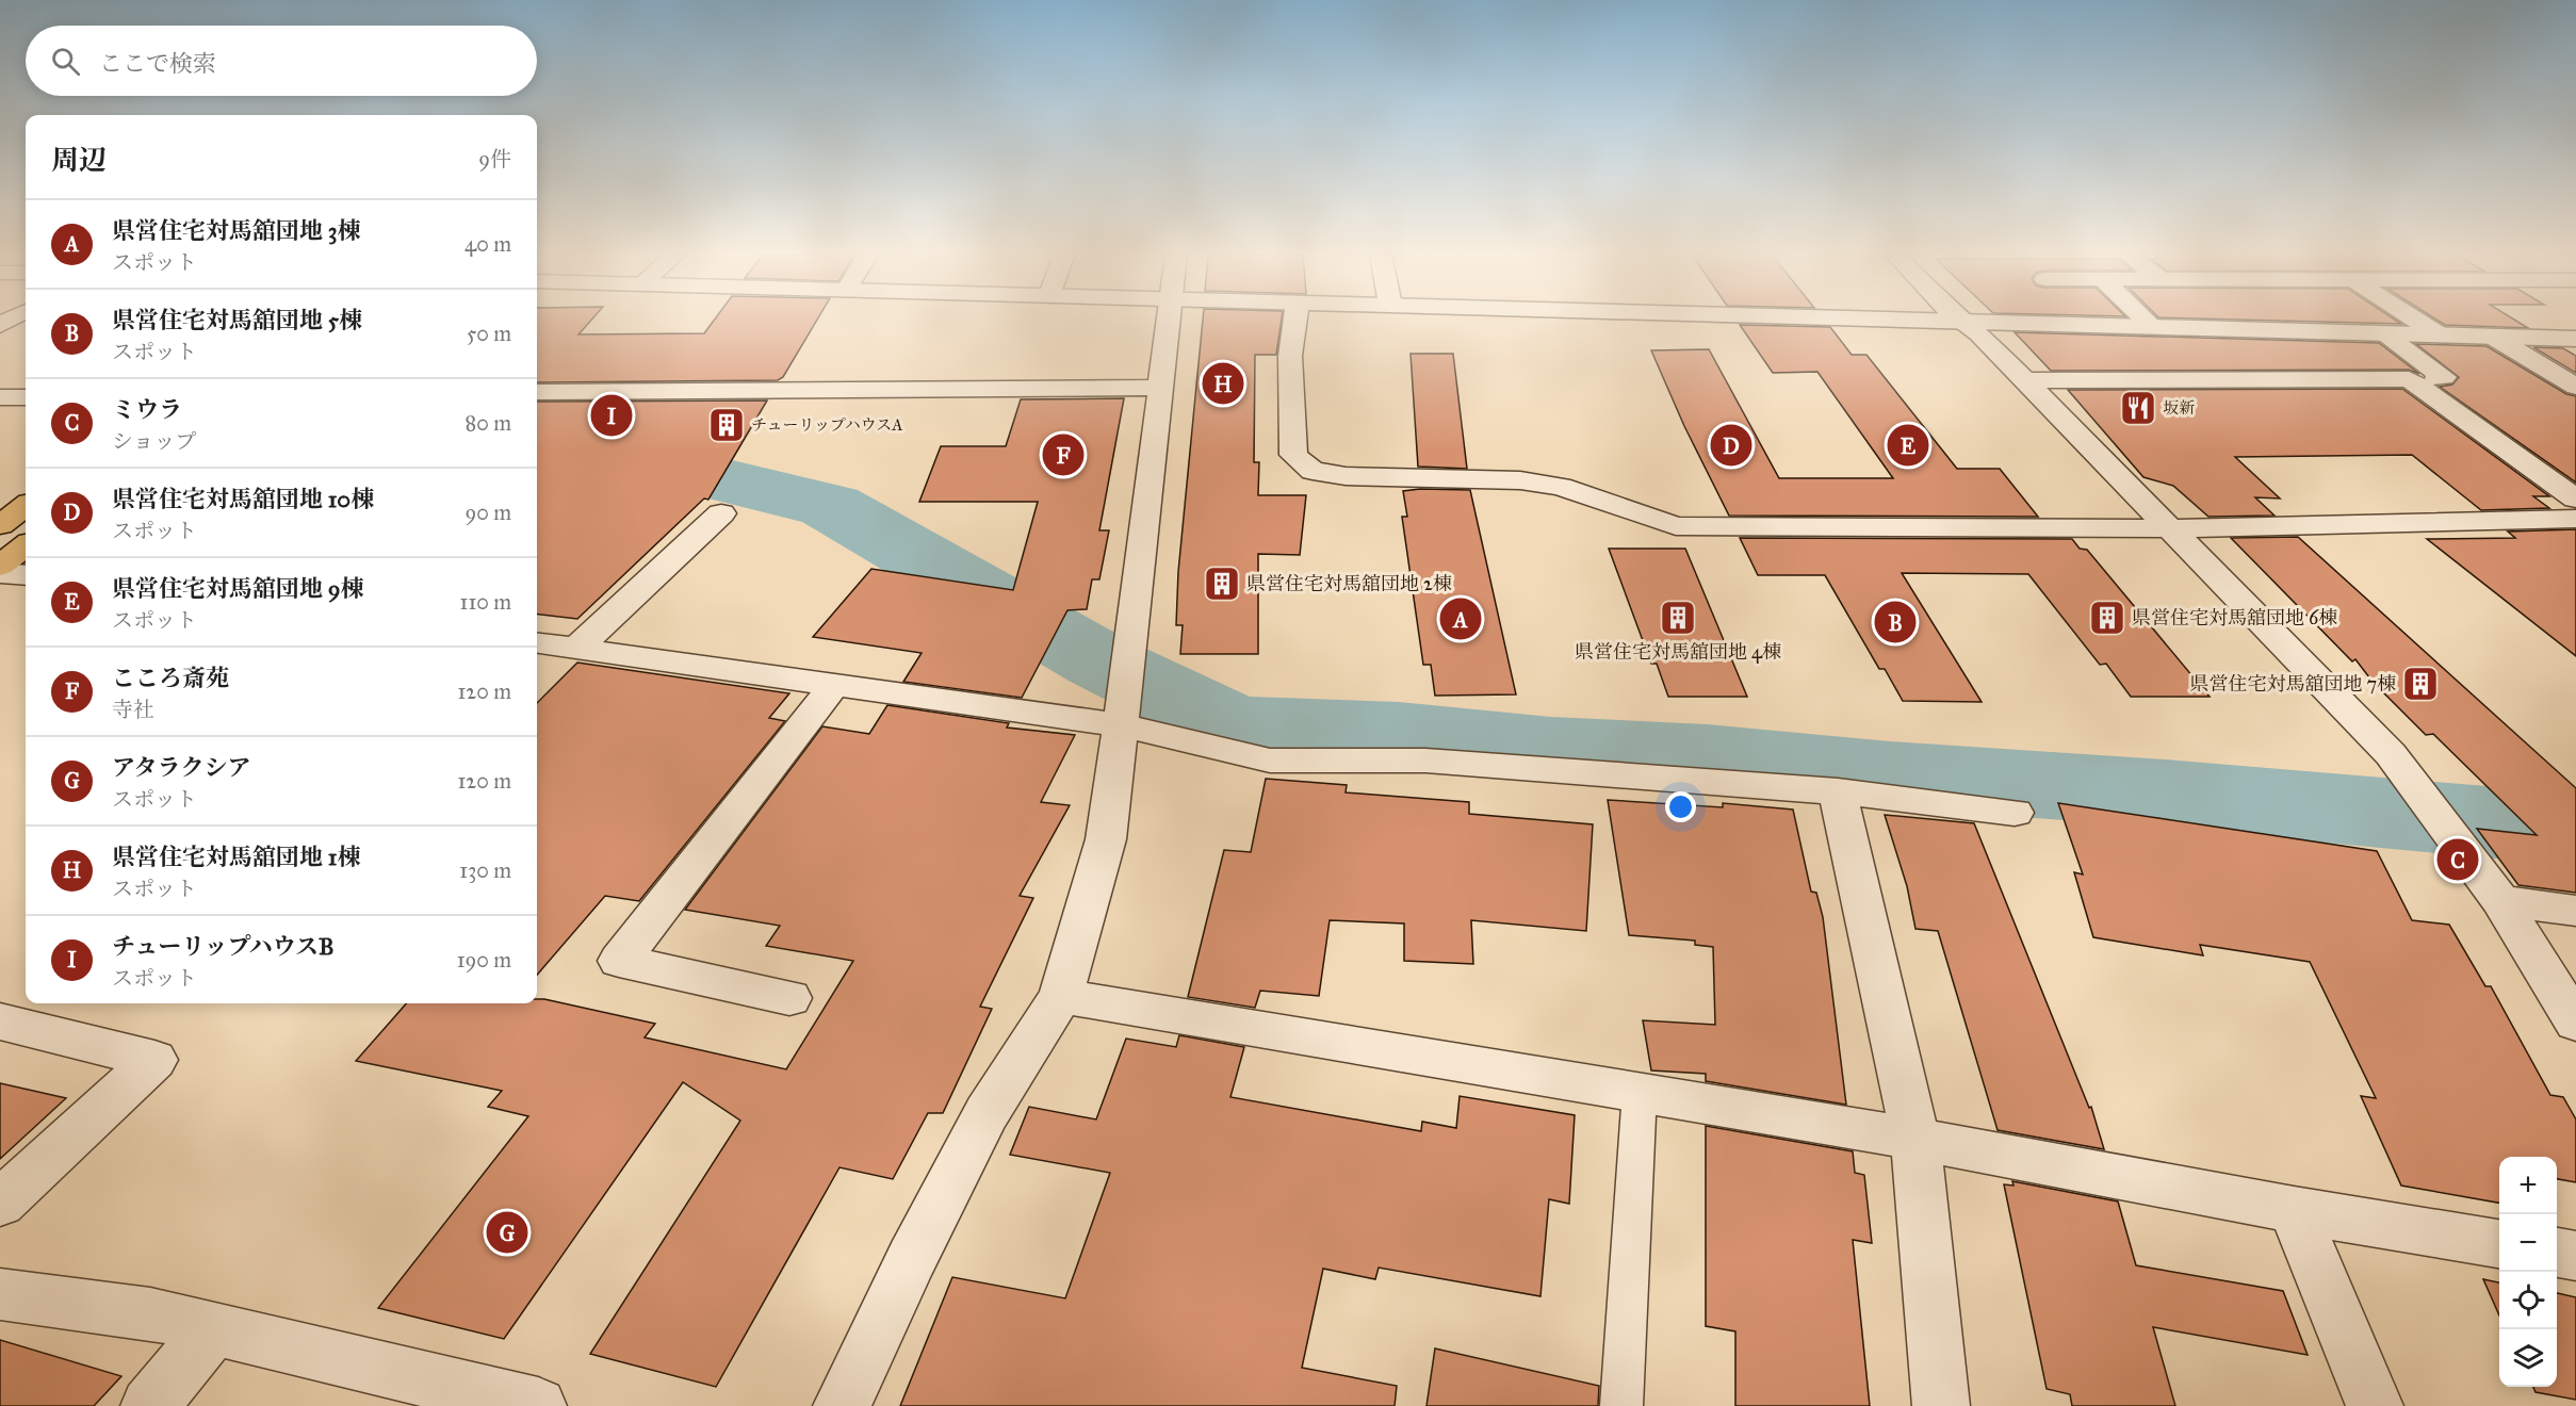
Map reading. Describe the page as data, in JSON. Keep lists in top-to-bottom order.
{
  "places": {
    "restaurant": ["坂新"],
    "building": [
      "チューリップハウスA",
      "県営住宅対馬舘団地 2棟",
      "県営住宅対馬舘団地 4棟",
      "県営住宅対馬舘団地 6棟",
      "県営住宅対馬舘団地 7棟"
    ]
  },
  "page": {
    "search": "ここで検索",
    "heading": ["周辺", "9件"],
    "list": [
      {
        "mark": "A",
        "name": "県営住宅対馬舘団地 3棟",
        "note": "スポット",
        "value": "40 m"
      },
      {
        "mark": "B",
        "name": "県営住宅対馬舘団地 5棟",
        "note": "スポット",
        "value": "50 m"
      },
      {
        "mark": "C",
        "name": "ミウラ",
        "note": "ショップ",
        "value": "80 m"
      },
      {
        "mark": "D",
        "name": "県営住宅対馬舘団地 10棟",
        "note": "スポット",
        "value": "90 m"
      },
      {
        "mark": "E",
        "name": "県営住宅対馬舘団地 9棟",
        "note": "スポット",
        "value": "110 m"
      },
      {
        "mark": "F",
        "name": "こころ斎苑",
        "note": "寺社",
        "value": "120 m"
      },
      {
        "mark": "G",
        "name": "アタラクシア",
        "note": "スポット",
        "value": "120 m"
      },
      {
        "mark": "H",
        "name": "県営住宅対馬舘団地 1棟",
        "note": "スポット",
        "value": "130 m"
      },
      {
        "mark": "I",
        "name": "チューリップハウスB",
        "note": "スポット",
        "value": "190 m"
      }
    ],
    "pins": [
      "H",
      "I",
      "D",
      "E",
      "F",
      "A",
      "B",
      "C",
      "G"
    ],
    "map_buttons": ["+", "−"]
  }
}
